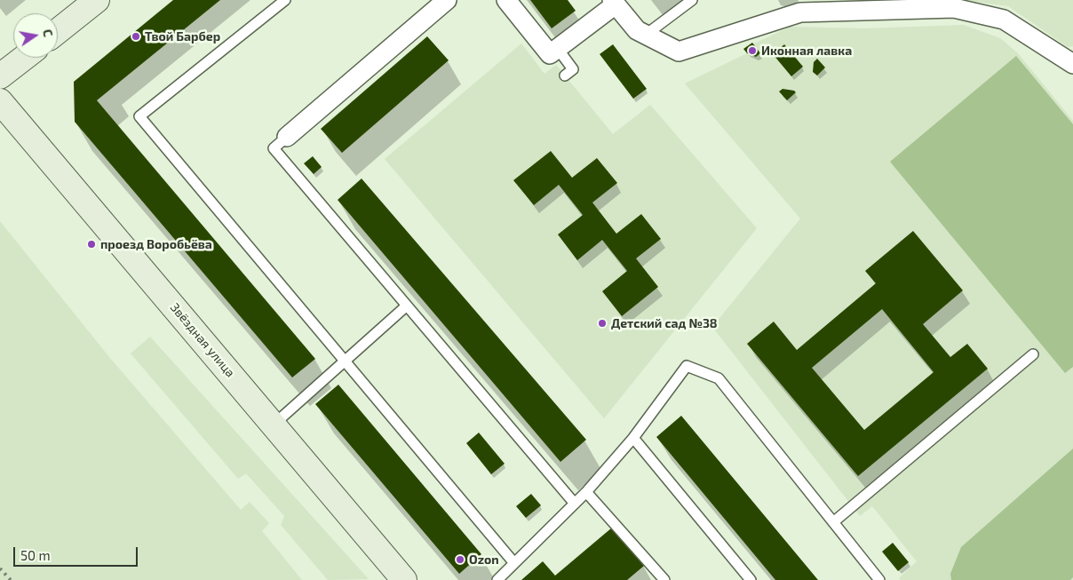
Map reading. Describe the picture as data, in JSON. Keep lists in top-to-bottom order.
{
  "streets": {
    "main road": ["Звёздная улица"]
  },
  "places": [
    "Твой Барбер",
    "Иконная лавка",
    "проезд Воробьёва",
    "Детский сад №38",
    "Ozon"
  ],
  "scale_bar": "50 m",
  "north": "right"
}
